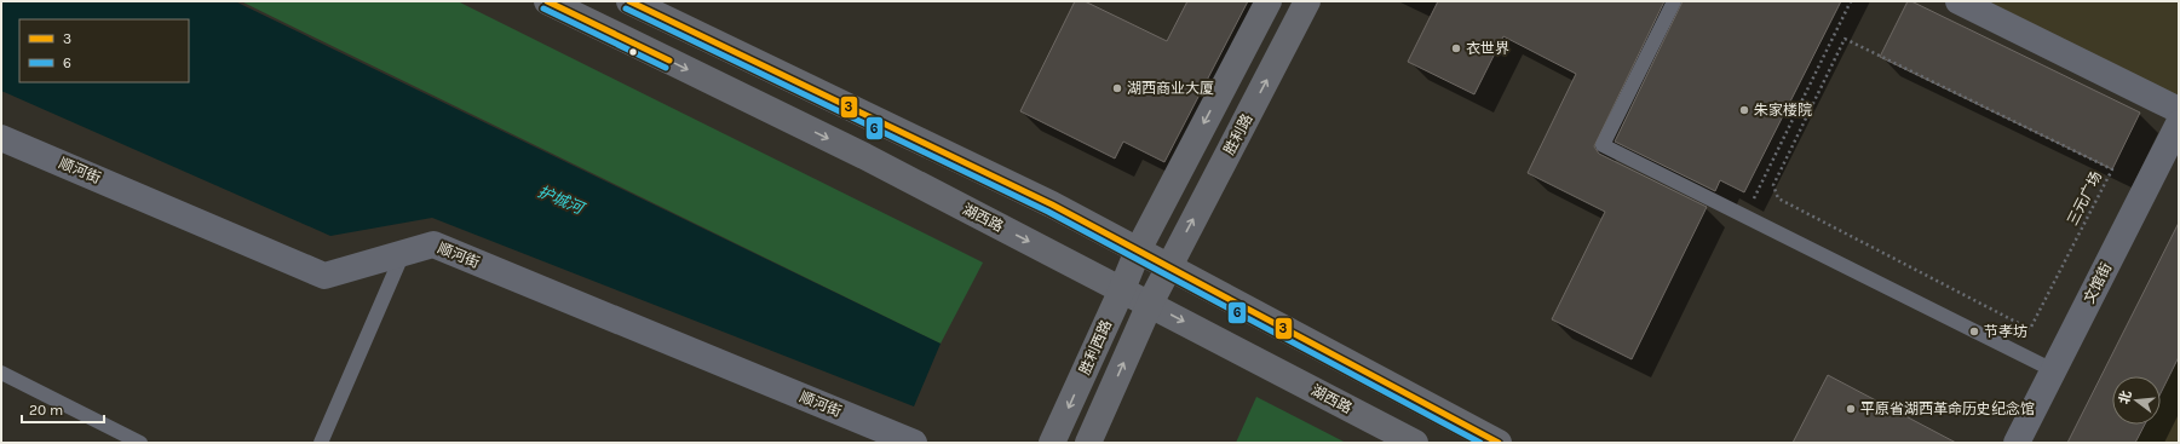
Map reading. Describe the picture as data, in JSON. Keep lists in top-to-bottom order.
{
  "streets": {
    "main road": ["胜利路", "湖西路", "胜利西路"],
    "street": ["顺河街", "文馆街"],
    "path": ["三元广场"]
  },
  "crossings": [
    ["湖西路", "胜利西路"]
  ],
  "water": ["护城河"],
  "places": [
    "衣世界",
    "湖西商业大厦",
    "朱家楼院",
    "节孝坊",
    "平原省湖西革命历史纪念馆"
  ],
  "lines": ["transit line 3", "transit line 6"],
  "legend": ["3", "6"],
  "scale_bar": "20 m",
  "north": "left"
}
